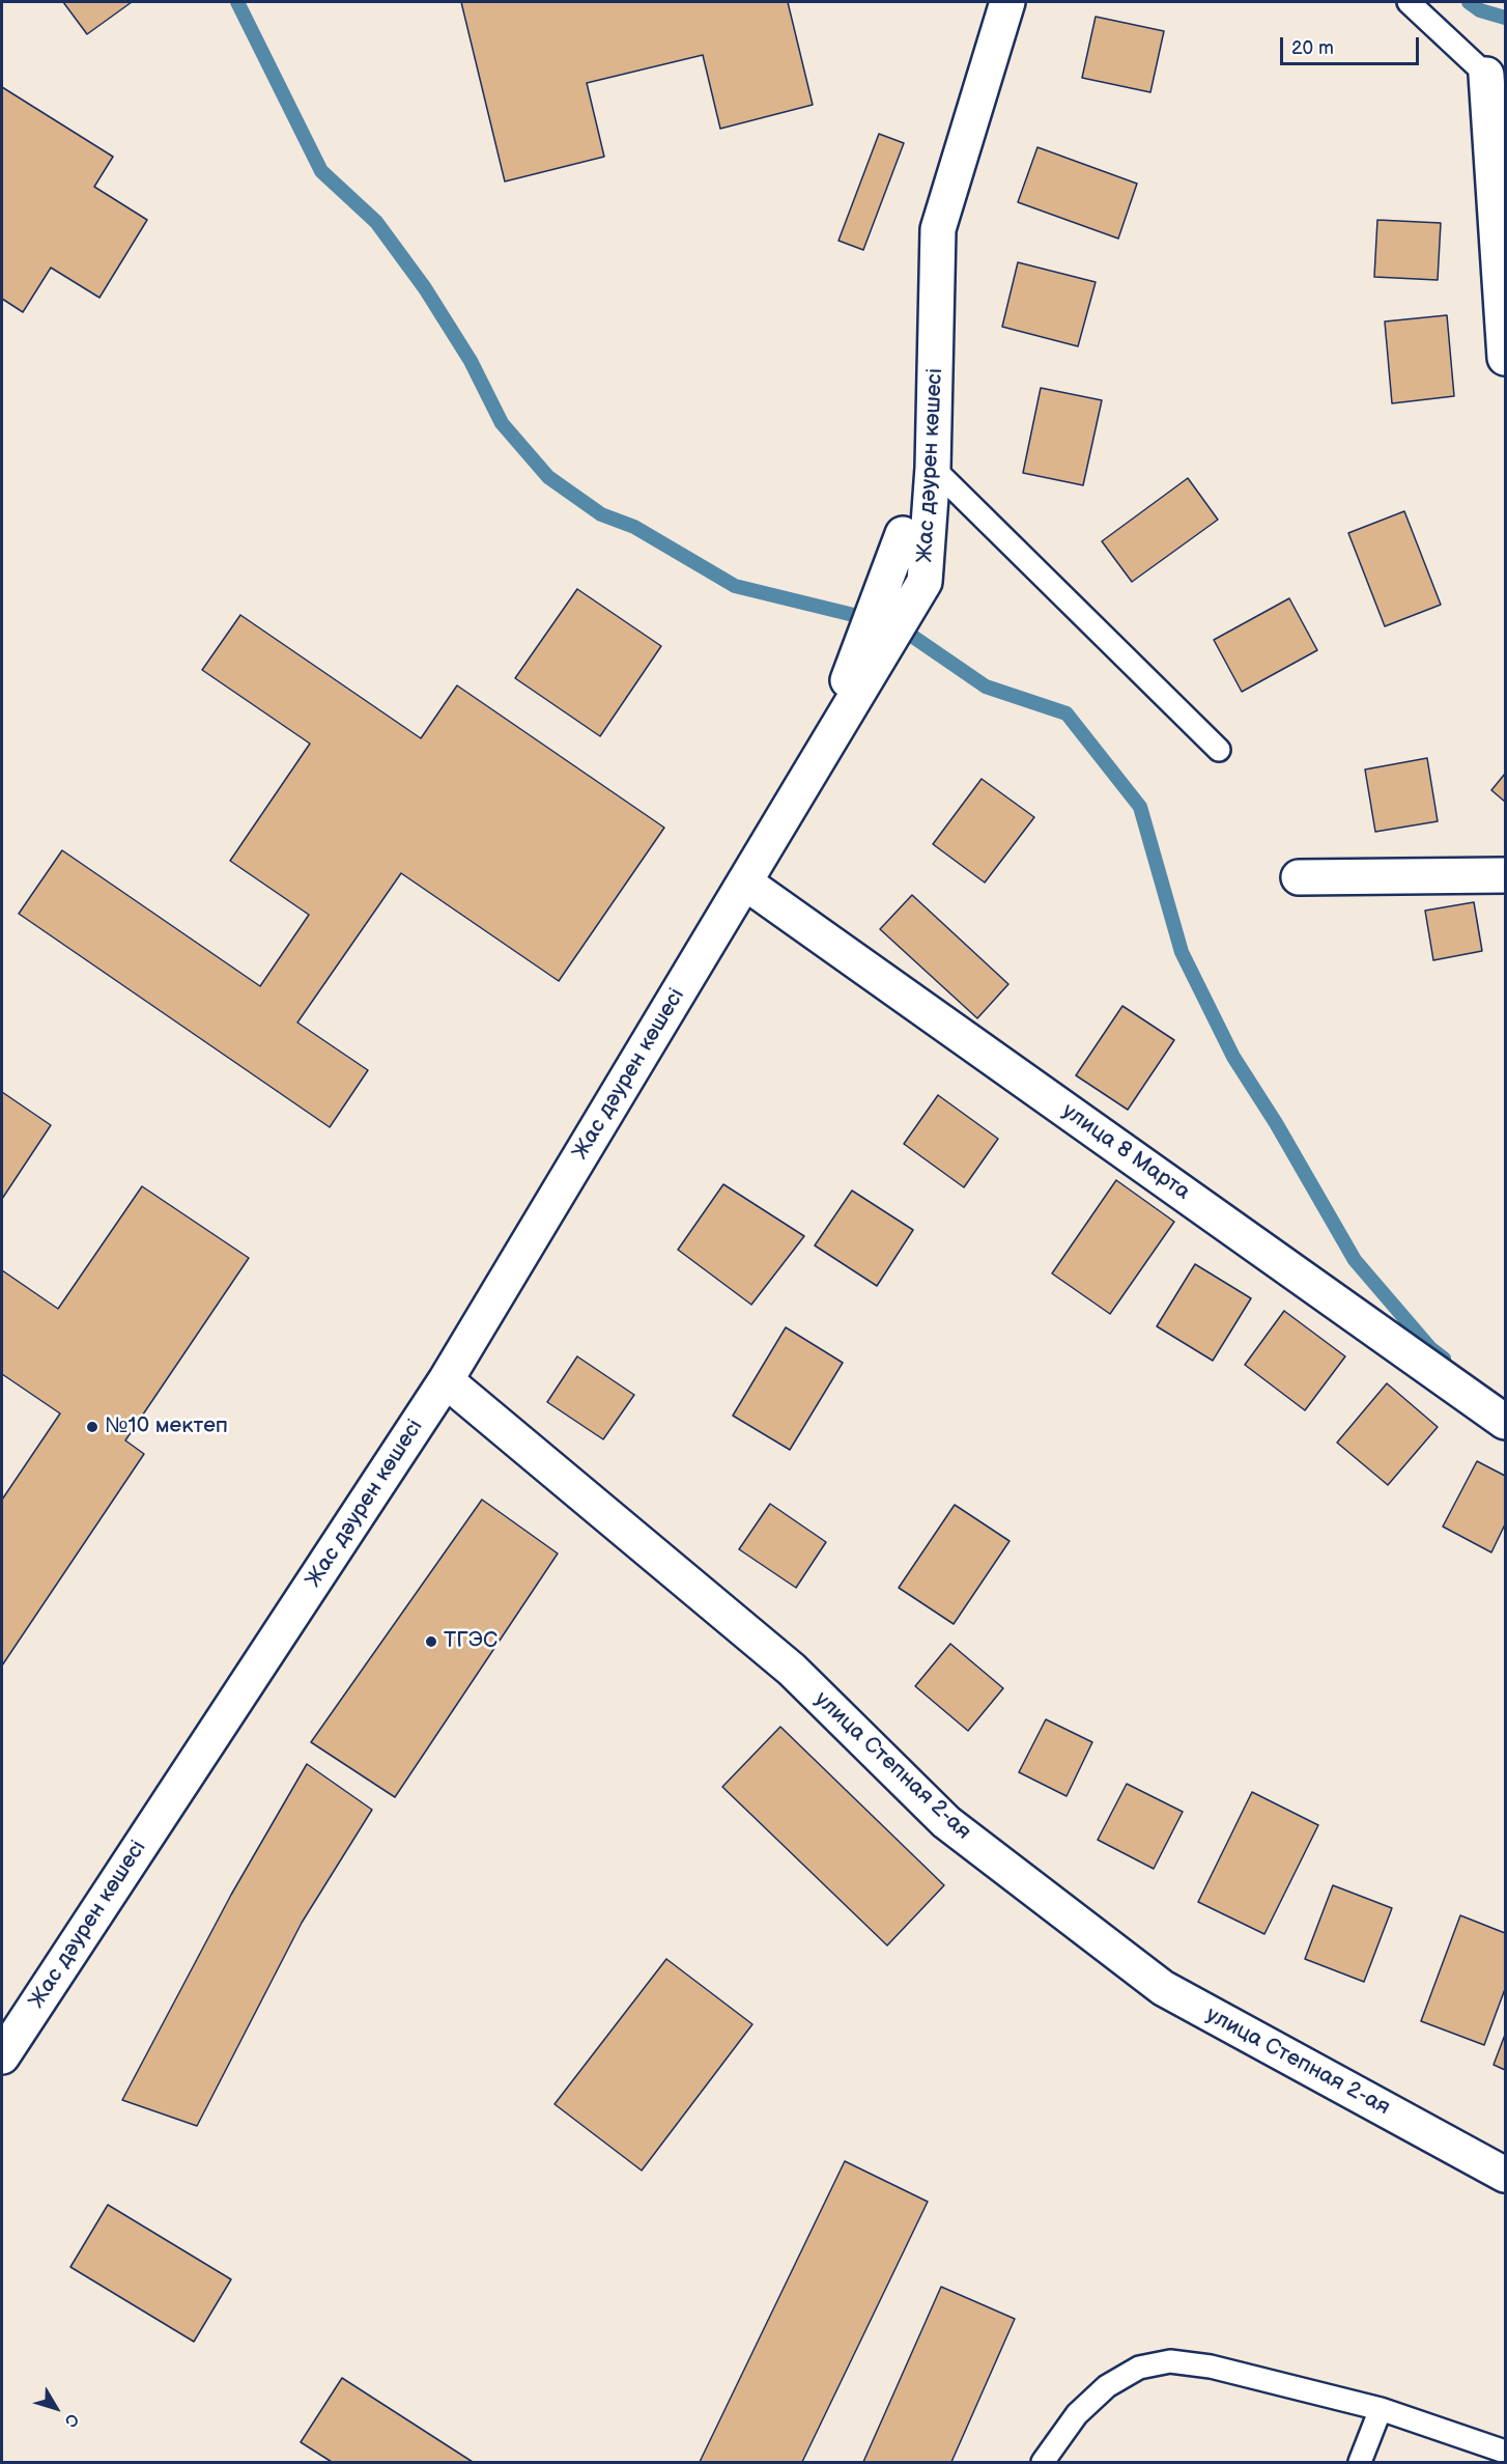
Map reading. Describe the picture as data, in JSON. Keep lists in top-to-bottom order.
{
  "streets": {
    "street": ["Жас дәурен көшесі", "улица 8 Марта", "улица Степная 2-ая"]
  },
  "crossings": [
    ["Жас дәурен көшесі", "улица 8 Марта"],
    ["Жас дәурен көшесі", "улица Степная 2-ая"]
  ],
  "places": ["№10 мектеп", "ТГЭС"],
  "scale_bar": "20 m",
  "north": "bottom right"
}
